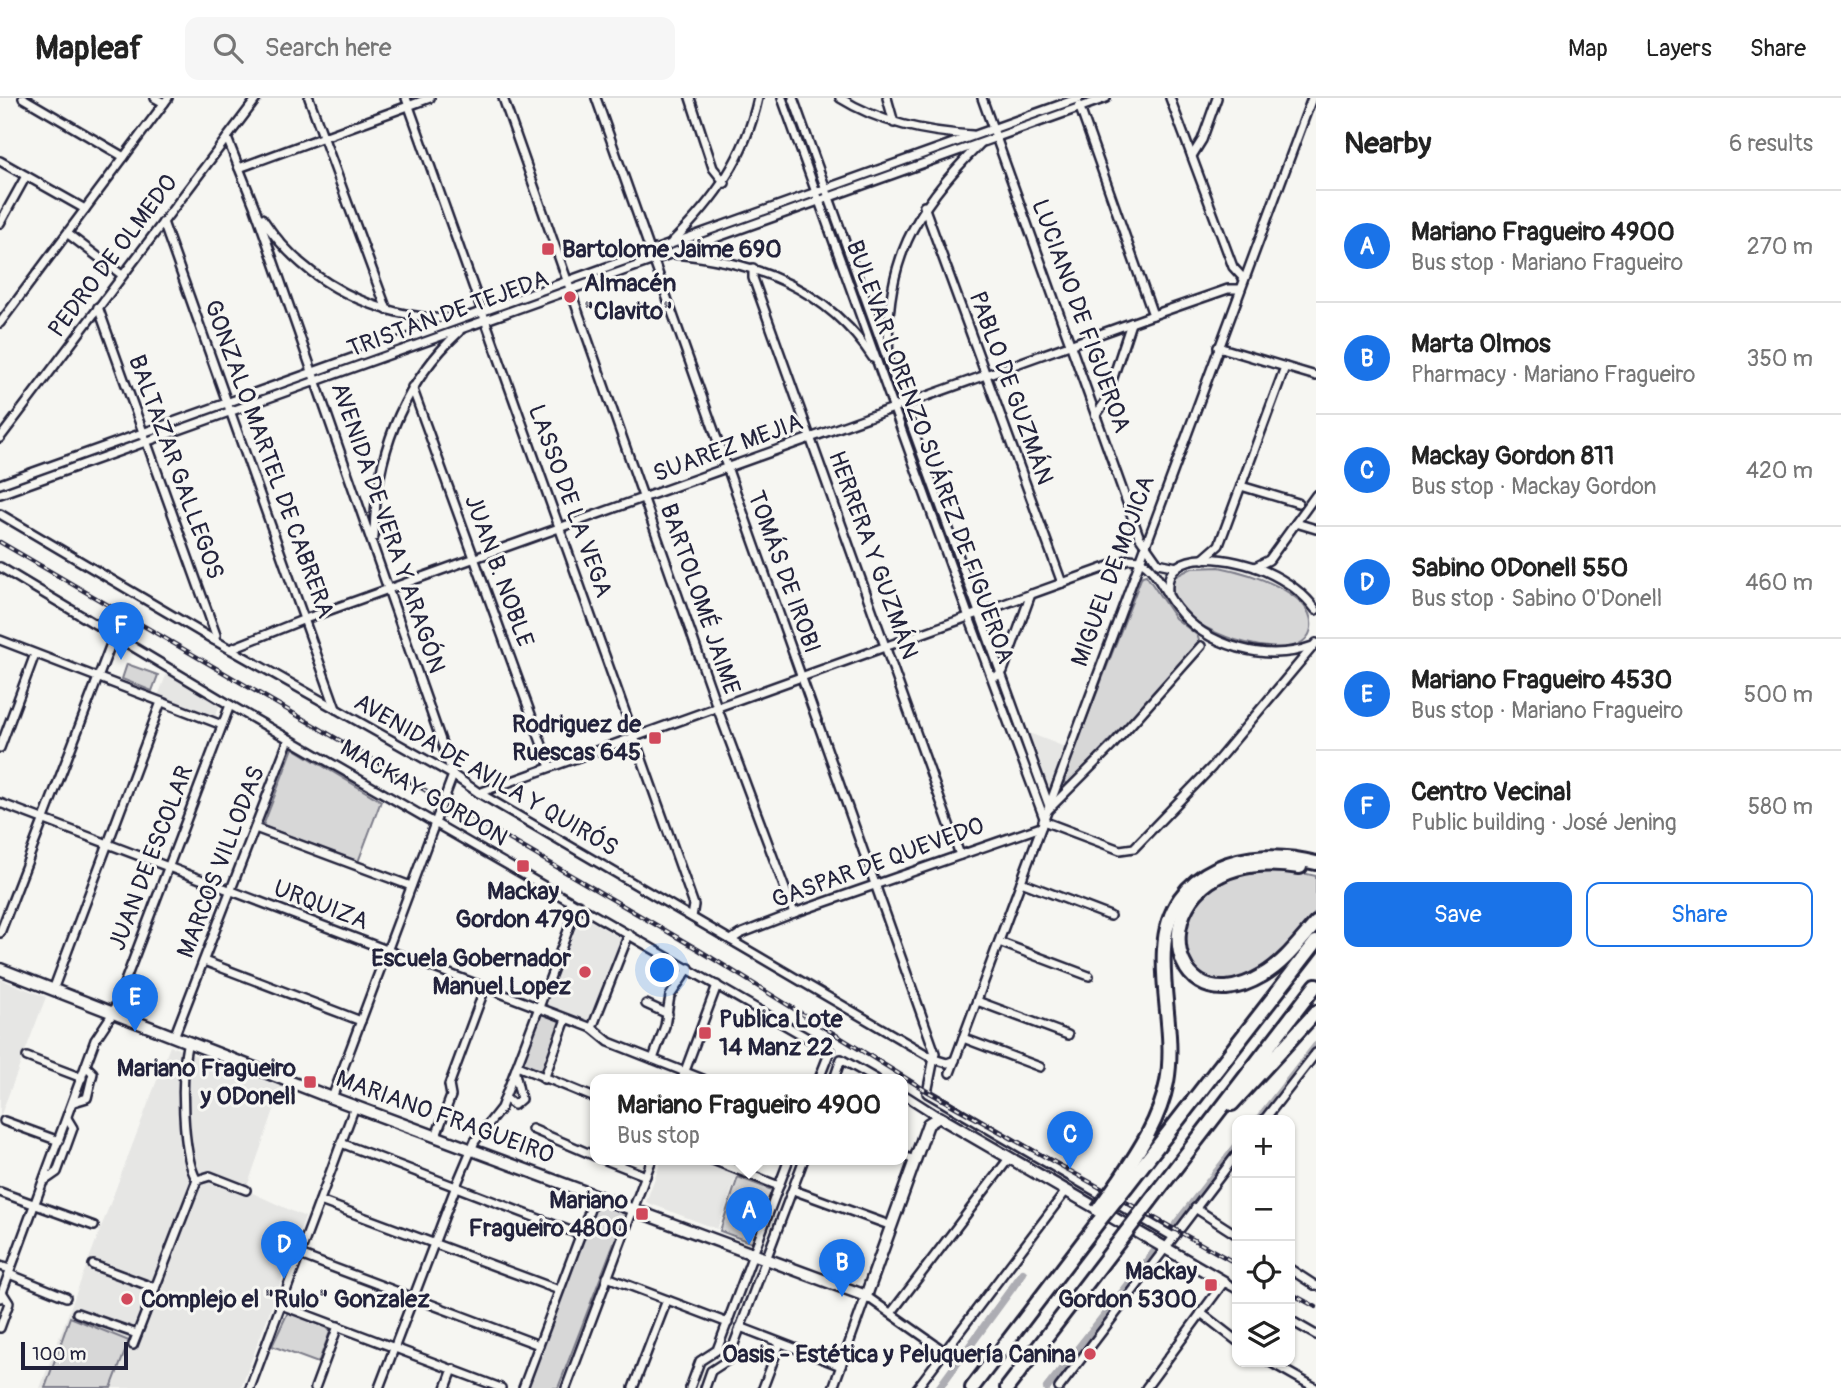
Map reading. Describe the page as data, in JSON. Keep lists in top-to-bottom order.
{
  "streets": {
    "main road": ["MARIANO FRAGUEIRO"],
    "street": [
      "PEDRO DE OLMEDO",
      "TRISTÁN DE TEJEDA",
      "LUCIANO DE FIGUEROA",
      "PABLO DE GUZMÁN",
      "SUAREZ MEJIA",
      "BULEVAR LORENZO SUÁREZ DE FIGUEROA",
      "GONZALO MARTEL DE CABRERA",
      "BALTAZAR GALLEGOS",
      "LASSO DE LA VEGA",
      "AVENIDA DE VERA Y ARAGÓN",
      "HERRERA Y GUZMÁN",
      "JUAN B. NOBLE",
      "MIGUEL DE MOJICA",
      "TOMÁS DE IROBI",
      "BARTOLOMÉ JAIME",
      "AVENIDA DE AVILA Y QUIRÓS",
      "MACKAY GORDON",
      "JUAN DE ESCOLAR",
      "MARCOS VILLODAS",
      "GASPAR DE QUEVEDO",
      "URQUIZA"
    ]
  },
  "crossings": [
    ["PEDRO DE OLMEDO", "GONZALO MARTEL DE CABRERA"],
    ["PEDRO DE OLMEDO", "BALTAZAR GALLEGOS"],
    ["PEDRO DE OLMEDO", "AVENIDA DE VERA Y ARAGÓN"],
    ["TRISTÁN DE TEJEDA", "LUCIANO DE FIGUEROA"],
    ["TRISTÁN DE TEJEDA", "BULEVAR LORENZO SUÁREZ DE FIGUEROA"],
    ["TRISTÁN DE TEJEDA", "GONZALO MARTEL DE CABRERA"],
    ["TRISTÁN DE TEJEDA", "BALTAZAR GALLEGOS"],
    ["TRISTÁN DE TEJEDA", "LASSO DE LA VEGA"],
    ["TRISTÁN DE TEJEDA", "AVENIDA DE VERA Y ARAGÓN"],
    ["TRISTÁN DE TEJEDA", "TOMÁS DE IROBI"],
    ["TRISTÁN DE TEJEDA", "BARTOLOMÉ JAIME"],
    ["LUCIANO DE FIGUEROA", "SUAREZ MEJIA"],
    ["LUCIANO DE FIGUEROA", "MIGUEL DE MOJICA"],
    ["PABLO DE GUZMÁN", "SUAREZ MEJIA"],
    ["SUAREZ MEJIA", "BULEVAR LORENZO SUÁREZ DE FIGUEROA"],
    ["SUAREZ MEJIA", "GONZALO MARTEL DE CABRERA"],
    ["SUAREZ MEJIA", "LASSO DE LA VEGA"],
    ["SUAREZ MEJIA", "AVENIDA DE VERA Y ARAGÓN"],
    ["SUAREZ MEJIA", "HERRERA Y GUZMÁN"],
    ["SUAREZ MEJIA", "JUAN B. NOBLE"],
    ["SUAREZ MEJIA", "MIGUEL DE MOJICA"],
    ["SUAREZ MEJIA", "TOMÁS DE IROBI"],
    ["SUAREZ MEJIA", "BARTOLOMÉ JAIME"],
    ["SUAREZ MEJIA", "AVENIDA DE AVILA Y QUIRÓS"],
    ["BULEVAR LORENZO SUÁREZ DE FIGUEROA", "MIGUEL DE MOJICA"],
    ["BULEVAR LORENZO SUÁREZ DE FIGUEROA", "GASPAR DE QUEVEDO"],
    ["GONZALO MARTEL DE CABRERA", "AVENIDA DE AVILA Y QUIRÓS"],
    ["BALTAZAR GALLEGOS", "AVENIDA DE AVILA Y QUIRÓS"],
    ["LASSO DE LA VEGA", "AVENIDA DE AVILA Y QUIRÓS"],
    ["AVENIDA DE VERA Y ARAGÓN", "AVENIDA DE AVILA Y QUIRÓS"],
    ["HERRERA Y GUZMÁN", "GASPAR DE QUEVEDO"],
    ["MIGUEL DE MOJICA", "AVENIDA DE AVILA Y QUIRÓS"],
    ["MIGUEL DE MOJICA", "GASPAR DE QUEVEDO"],
    ["TOMÁS DE IROBI", "AVENIDA DE AVILA Y QUIRÓS"],
    ["TOMÁS DE IROBI", "GASPAR DE QUEVEDO"],
    ["BARTOLOMÉ JAIME", "GASPAR DE QUEVEDO"],
    ["AVENIDA DE AVILA Y QUIRÓS", "GASPAR DE QUEVEDO"],
    ["MACKAY GORDON", "JUAN DE ESCOLAR"],
    ["MACKAY GORDON", "MARCOS VILLODAS"],
    ["JUAN DE ESCOLAR", "URQUIZA"],
    ["JUAN DE ESCOLAR", "MARIANO FRAGUEIRO"],
    ["MARCOS VILLODAS", "URQUIZA"],
    ["MARCOS VILLODAS", "MARIANO FRAGUEIRO"]
  ],
  "places": {
    "transit": [
      "Bartolome Jaime 690",
      "Rodriguez de Ruescas 645",
      "Mackay Gordon 4790",
      "Publica Lote 14 Manz 22",
      "Mariano Fragueiro y ODonell",
      "Mariano Fragueiro 4800",
      "Mackay Gordon 5300"
    ],
    "other": [
      "Almacén \"Clavito\"",
      "Escuela Gobernador Manuel Lopez",
      "Complejo el \"Rulo\" Gonzalez",
      "Oasis - Estética y Peluquería Canina"
    ]
  },
  "scale_bar": "100 m",
  "page": {
    "header": "Mapleaf",
    "search": "Search here",
    "nav": ["Map", "Layers", "Share"],
    "heading": ["Nearby", "6 results"],
    "list": [
      {
        "mark": "A",
        "name": "Mariano Fragueiro 4900",
        "note": "Bus stop · Mariano Fragueiro",
        "value": "270 m"
      },
      {
        "mark": "B",
        "name": "Marta Olmos",
        "note": "Pharmacy · Mariano Fragueiro",
        "value": "350 m"
      },
      {
        "mark": "C",
        "name": "Mackay Gordon 811",
        "note": "Bus stop · Mackay Gordon",
        "value": "420 m"
      },
      {
        "mark": "D",
        "name": "Sabino ODonell 550",
        "note": "Bus stop · Sabino O'Donell",
        "value": "460 m"
      },
      {
        "mark": "E",
        "name": "Mariano Fragueiro 4530",
        "note": "Bus stop · Mariano Fragueiro",
        "value": "500 m"
      },
      {
        "mark": "F",
        "name": "Centro Vecinal",
        "note": "Public building · José Jening",
        "value": "580 m"
      }
    ],
    "pins": [
      "F",
      "E",
      "C",
      "A",
      "D",
      "B"
    ],
    "buttons": ["Save", "Share"],
    "popup": ["Mariano Fragueiro 4900", "Bus stop"],
    "map_buttons": ["+", "−"],
    "scale": "100 m"
  }
}
